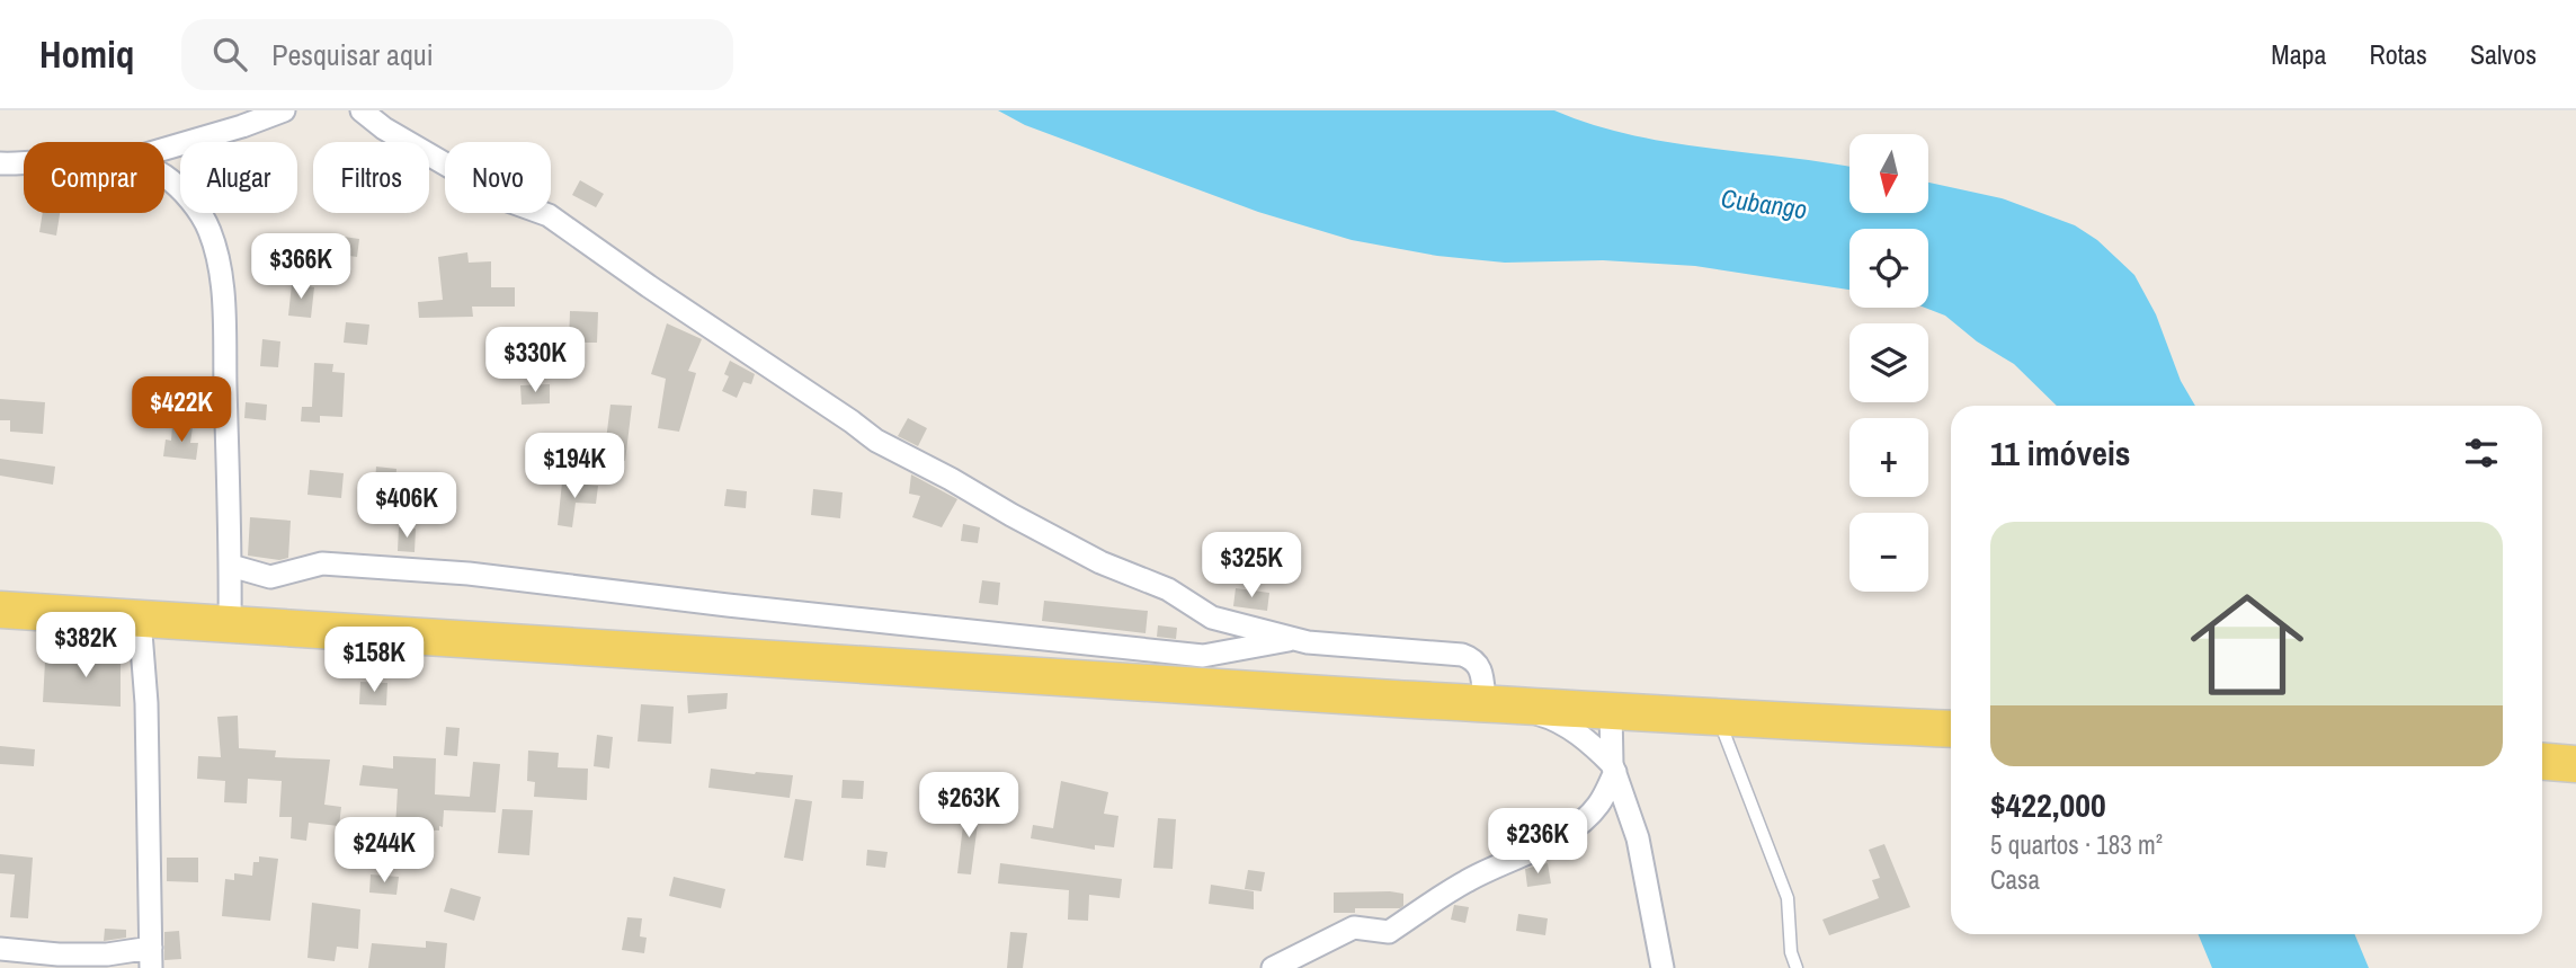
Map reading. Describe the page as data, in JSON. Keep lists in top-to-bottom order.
{
  "water": ["Cubango"],
  "north": "bottom",
  "page": {
    "header": "Homiq",
    "search": "Pesquisar aqui",
    "nav": ["Mapa", "Rotas", "Salvos"],
    "map_buttons": ["+", "−"],
    "chip": [
      "Comprar",
      "Alugar",
      "Filtros",
      "Novo"
    ],
    "price": [
      "$366K",
      "$330K",
      "$422K",
      "$194K",
      "$406K",
      "$325K",
      "$382K",
      "$158K",
      "$263K",
      "$236K",
      "$244K"
    ],
    "heading": "11 imóveis",
    "list": [
      {
        "name": "$422,000",
        "note": "5 quartos · 183 m² · Casa"
      }
    ]
  }
}
